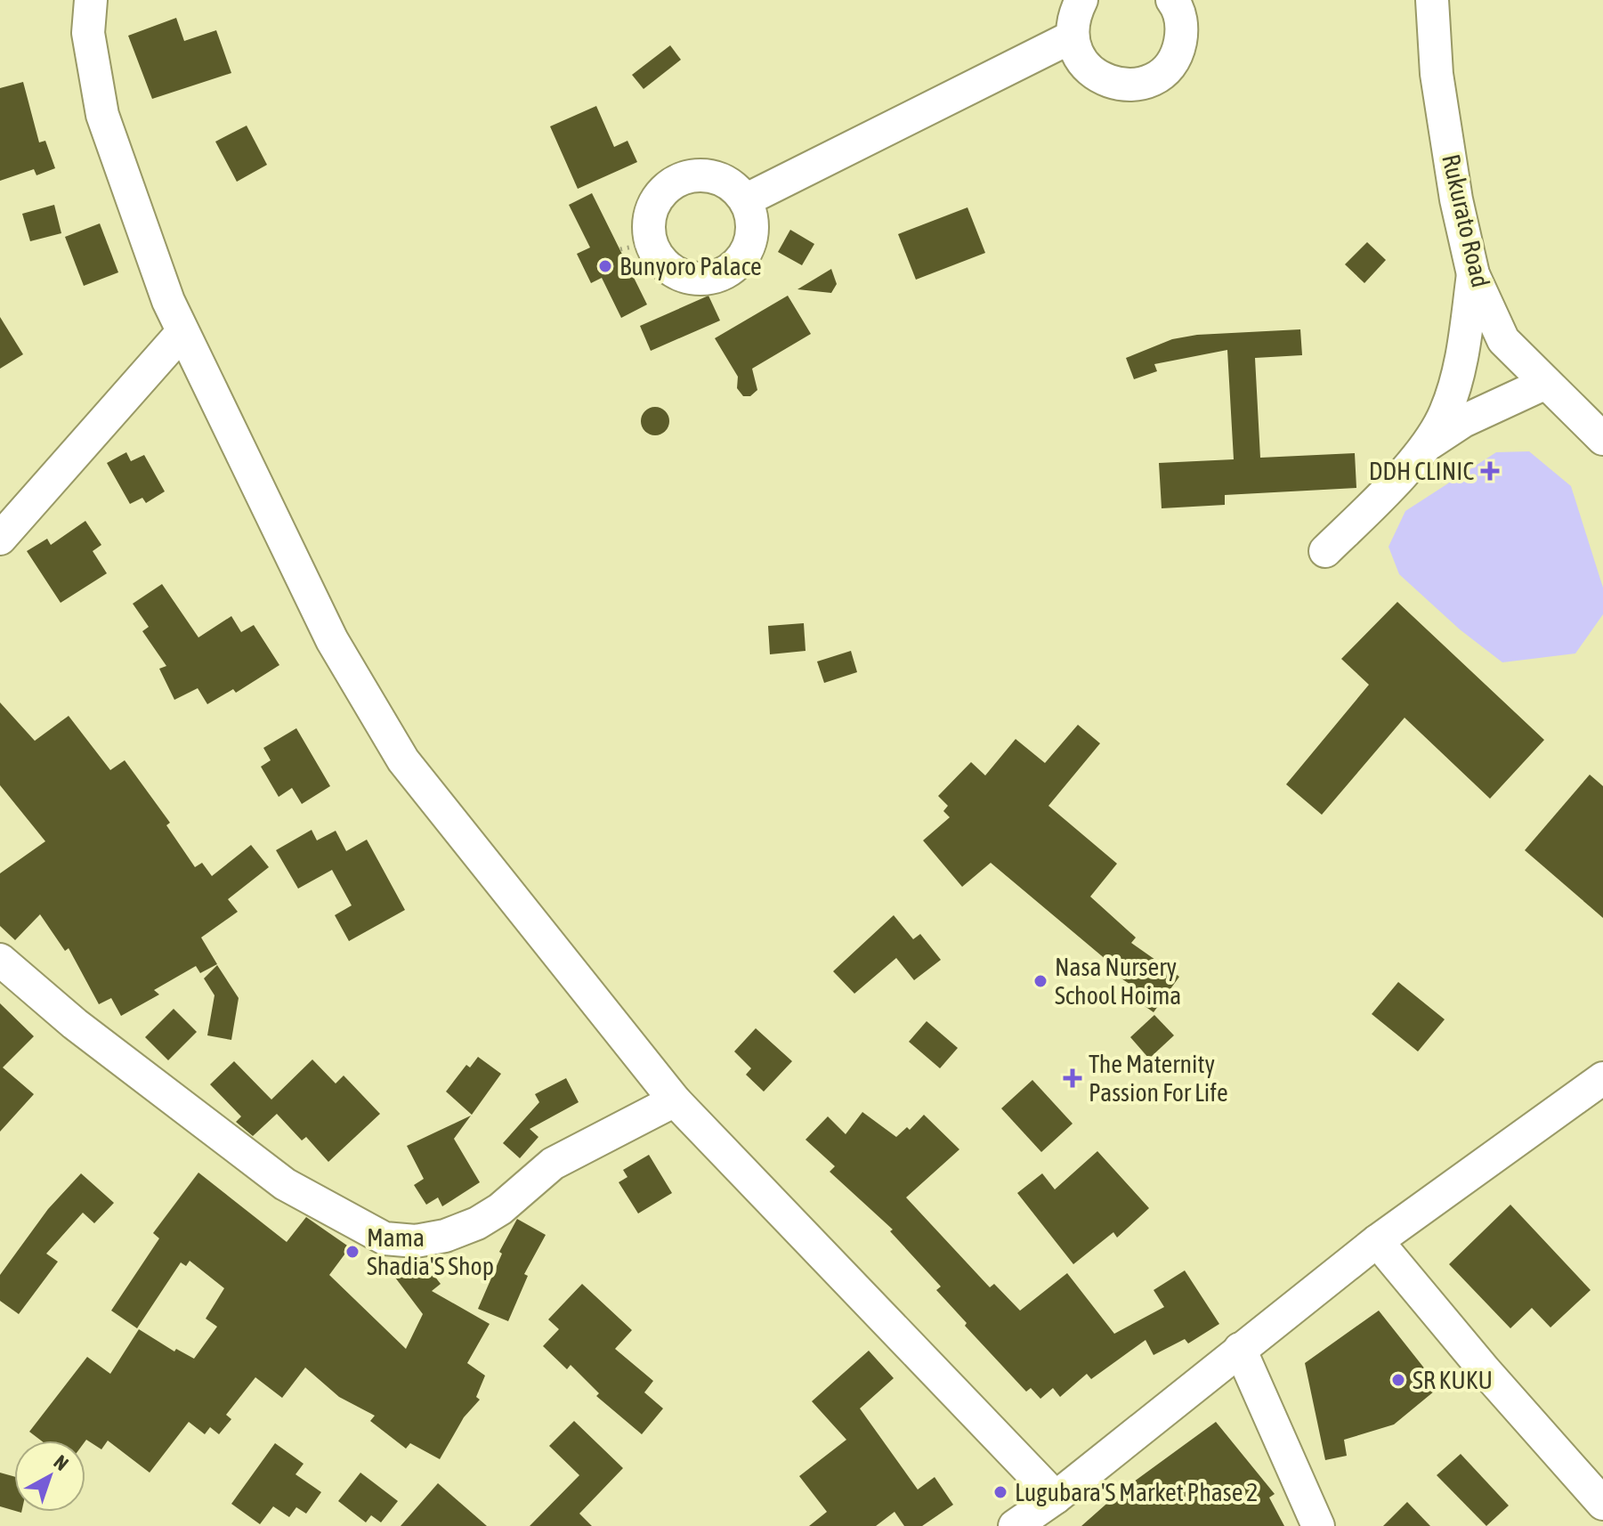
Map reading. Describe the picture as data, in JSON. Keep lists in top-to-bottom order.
{
  "streets": {
    "street": ["Rukurato Road"]
  },
  "places": {
    "other": [
      "Bunyoro Palace",
      "Nasa Nursery School Hoima",
      "Mama Shadia'S Shop",
      "SR KUKU",
      "Lugubara'S Market Phase 2"
    ],
    "health": ["DDH CLINIC", "The Maternity Passion For Life"]
  },
  "north": "top right"
}
